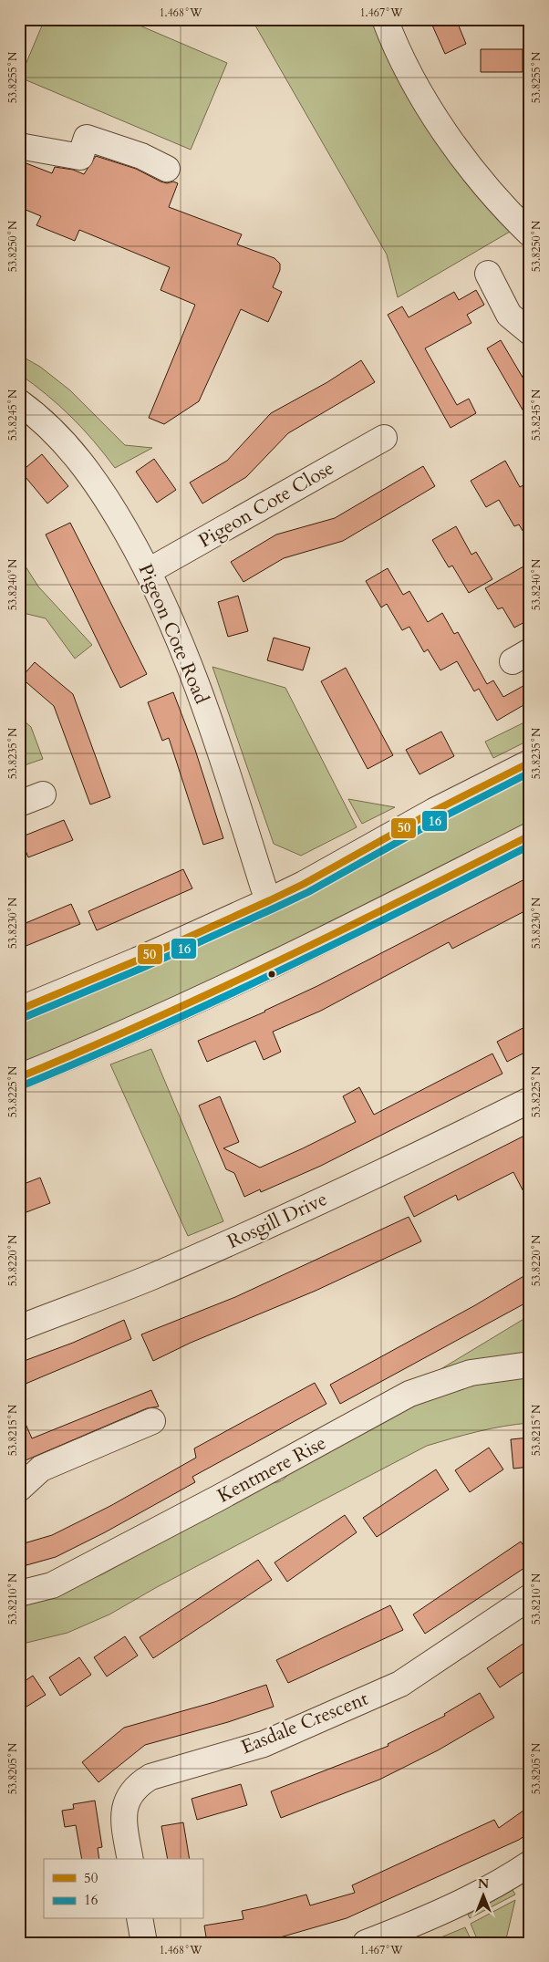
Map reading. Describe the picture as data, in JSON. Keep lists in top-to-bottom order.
{
  "streets": {
    "street": [
      "Pigeon Cote Close",
      "Pigeon Cote Road",
      "Rosgill Drive",
      "Kentmere Rise",
      "Easdale Crescent"
    ]
  },
  "crossings": [
    ["Pigeon Cote Close", "Pigeon Cote Road"]
  ],
  "lines": ["transit line 50", "transit line 16"],
  "legend": ["50", "16"],
  "north": "top",
  "coordinates": [
    "1.468°W",
    "1.467°W",
    "53.8255°N",
    "53.8250°N",
    "53.8245°N",
    "53.8240°N",
    "53.8235°N",
    "53.8230°N",
    "53.8225°N",
    "53.8220°N",
    "53.8215°N",
    "53.8210°N",
    "53.8205°N"
  ]
}
